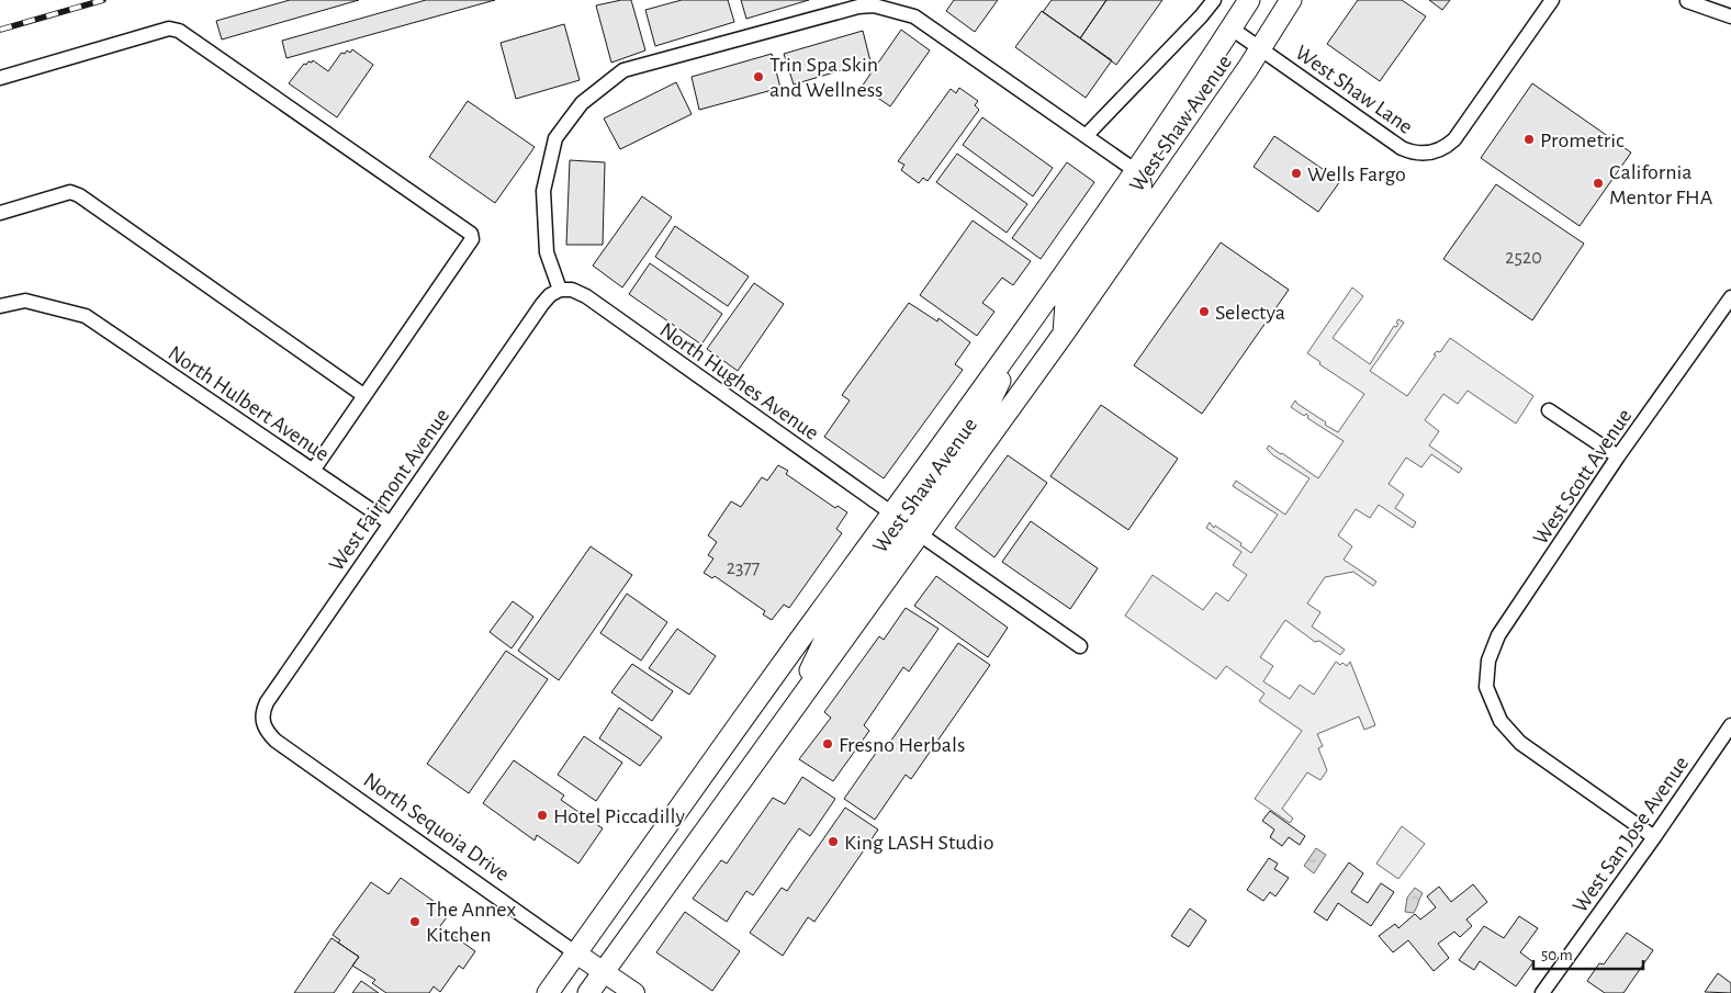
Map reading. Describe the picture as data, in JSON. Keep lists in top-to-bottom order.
{
  "streets": {
    "main road": ["West Shaw Avenue"],
    "street": [
      "West Shaw Lane",
      "North Hughes Avenue",
      "North Hulbert Avenue",
      "West Scott Avenue",
      "West Fairmont Avenue",
      "North Sequoia Drive",
      "West San Jose Avenue"
    ]
  },
  "crossings": [
    ["West Shaw Lane", "West Shaw Avenue"],
    ["West Shaw Avenue", "North Hughes Avenue"],
    ["West Shaw Avenue", "North Sequoia Drive"],
    ["North Hughes Avenue", "West Fairmont Avenue"],
    ["North Hulbert Avenue", "West Fairmont Avenue"],
    ["West Scott Avenue", "West San Jose Avenue"],
    ["West Fairmont Avenue", "North Sequoia Drive"]
  ],
  "places": [
    "Trin Spa Skin and Wellness",
    "Prometric",
    "Wells Fargo",
    "California Mentor FHA",
    "Selectya",
    "Fresno Herbals",
    "Hotel Piccadilly",
    "King LASH Studio",
    "The Annex Kitchen"
  ],
  "house_numbers": ["2520", "2377"],
  "scale_bar": "50 m"
}
